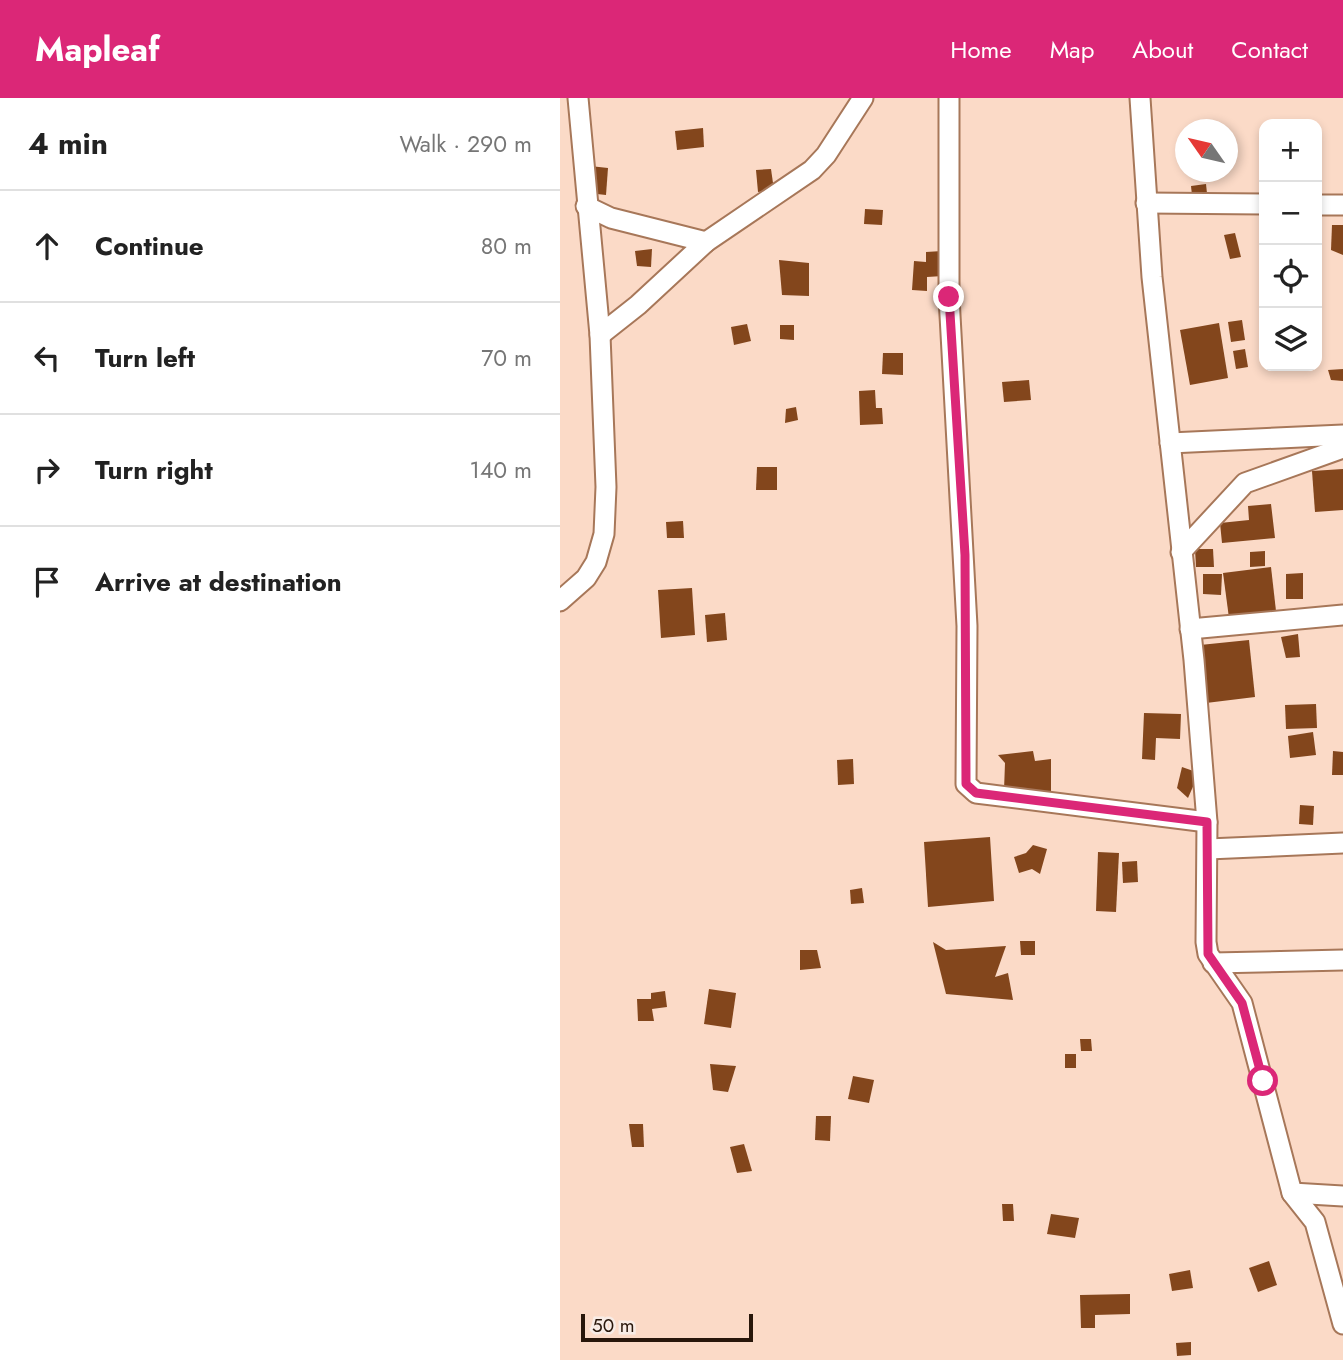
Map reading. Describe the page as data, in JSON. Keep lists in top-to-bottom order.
{
  "scale_bar": "50 m",
  "north": "top left",
  "page": {
    "header": "Mapleaf",
    "nav": [
      "Home",
      "Map",
      "About",
      "Contact"
    ],
    "heading": ["4 min", "Walk · 290 m"],
    "map_buttons": ["+", "−"],
    "list": [
      ["Continue", "80 m"],
      ["Turn left", "70 m"],
      ["Turn right", "140 m"],
      "Arrive at destination"
    ],
    "scale": "50 m"
  }
}
